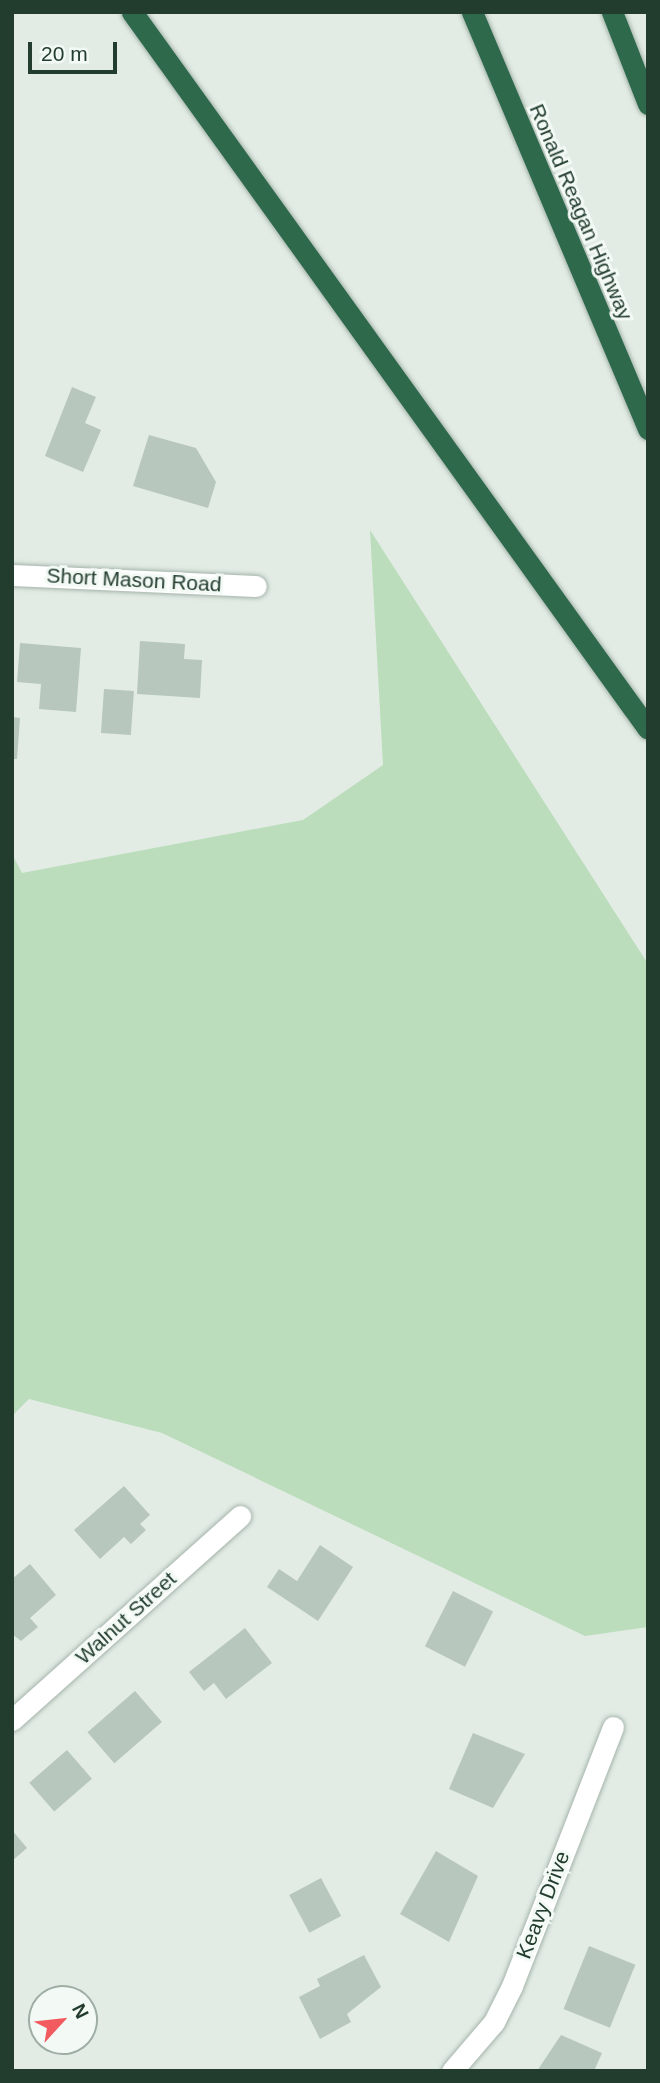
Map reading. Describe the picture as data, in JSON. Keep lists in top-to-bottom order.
{
  "streets": {
    "highway": ["Ronald Reagan Highway"],
    "street": ["Short Mason Road", "Walnut Street", "Keavy Drive"]
  },
  "scale_bar": "20 m",
  "north": "top right"
}
